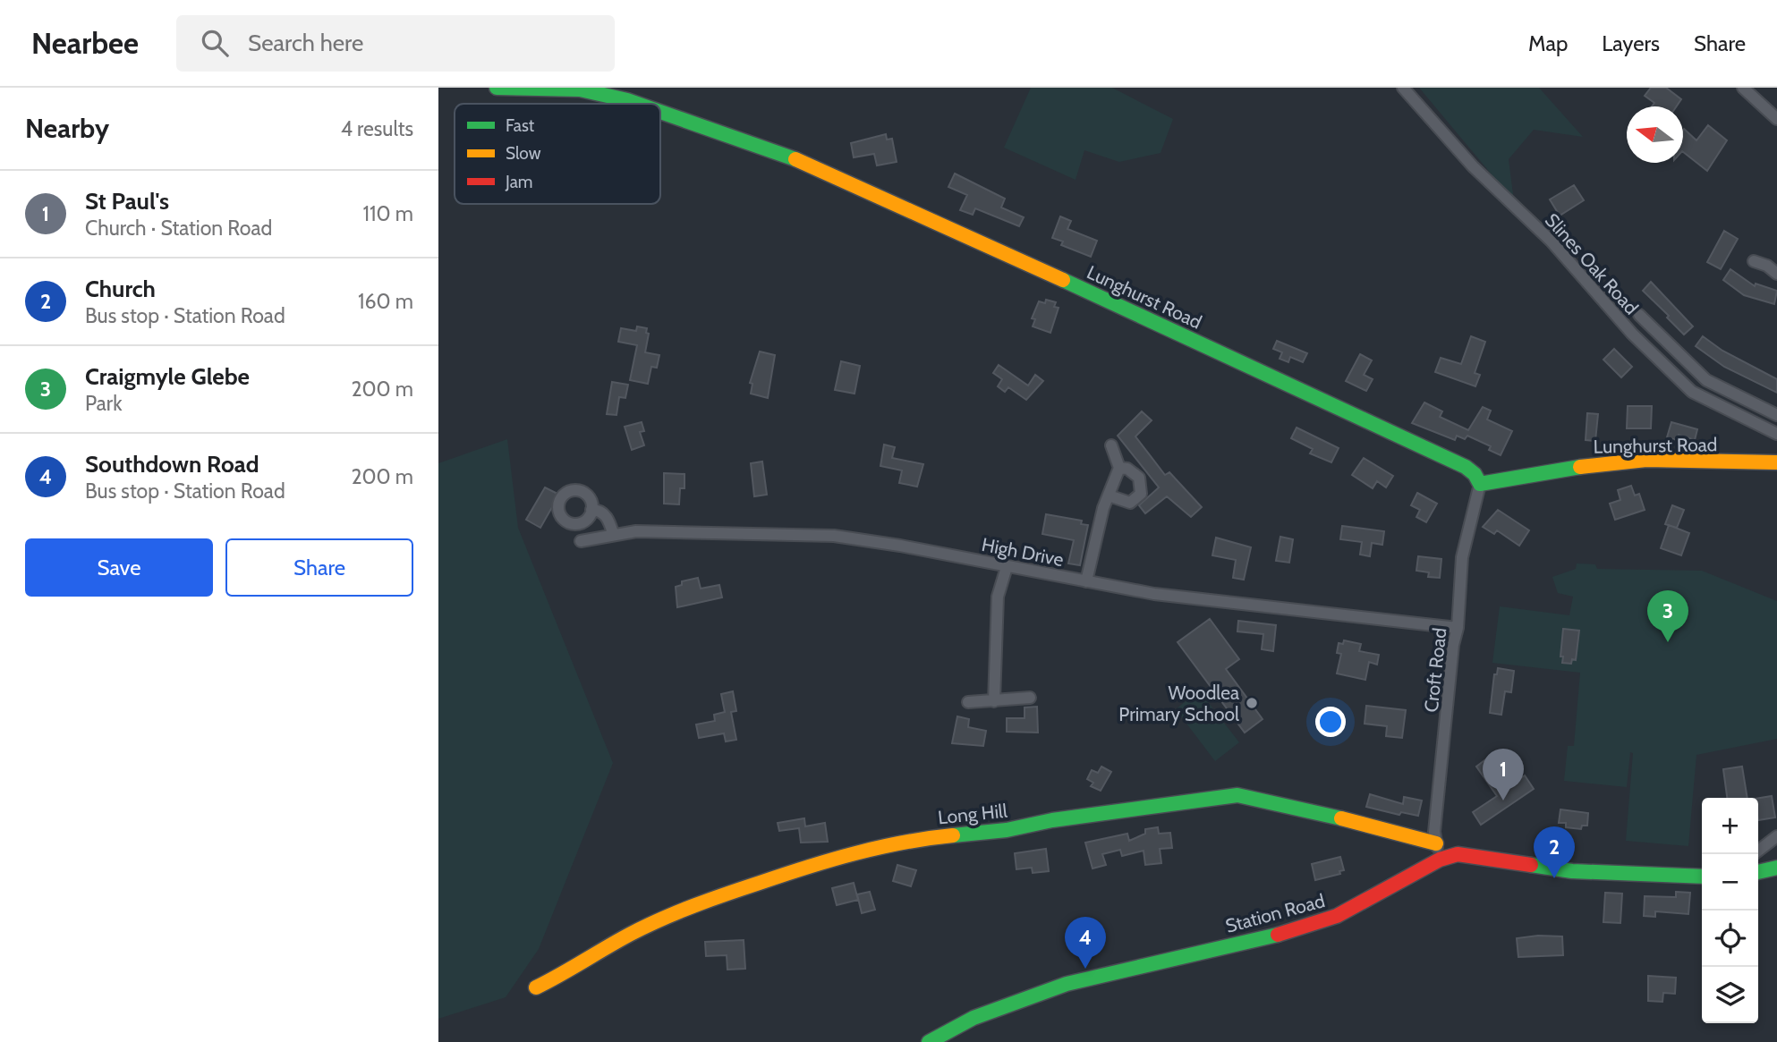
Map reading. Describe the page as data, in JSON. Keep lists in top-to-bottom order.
{
  "streets": {
    "street": [
      "Slines Oak Road",
      "Lunghurst Road",
      "High Drive",
      "Croft Road",
      "Long Hill",
      "Station Road"
    ]
  },
  "crossings": [
    ["Lunghurst Road", "Croft Road"],
    ["High Drive", "Croft Road"],
    ["Croft Road", "Long Hill"],
    ["Croft Road", "Station Road"]
  ],
  "places": ["Woodlea Primary School"],
  "legend": ["Fast", "Slow", "Jam"],
  "north": "left",
  "page": {
    "header": "Nearbee",
    "search": "Search here",
    "nav": ["Map", "Layers", "Share"],
    "heading": ["Nearby", "4 results"],
    "list": [
      {
        "mark": "1",
        "name": "St Paul's",
        "note": "Church · Station Road",
        "value": "110 m"
      },
      {
        "mark": "2",
        "name": "Church",
        "note": "Bus stop · Station Road",
        "value": "160 m"
      },
      {
        "mark": "3",
        "name": "Craigmyle Glebe",
        "note": "Park",
        "value": "200 m"
      },
      {
        "mark": "4",
        "name": "Southdown Road",
        "note": "Bus stop · Station Road",
        "value": "200 m"
      }
    ],
    "buttons": ["Save", "Share"],
    "pins": [
      "3",
      "1",
      "2",
      "4"
    ],
    "map_buttons": ["+", "−"]
  }
}
